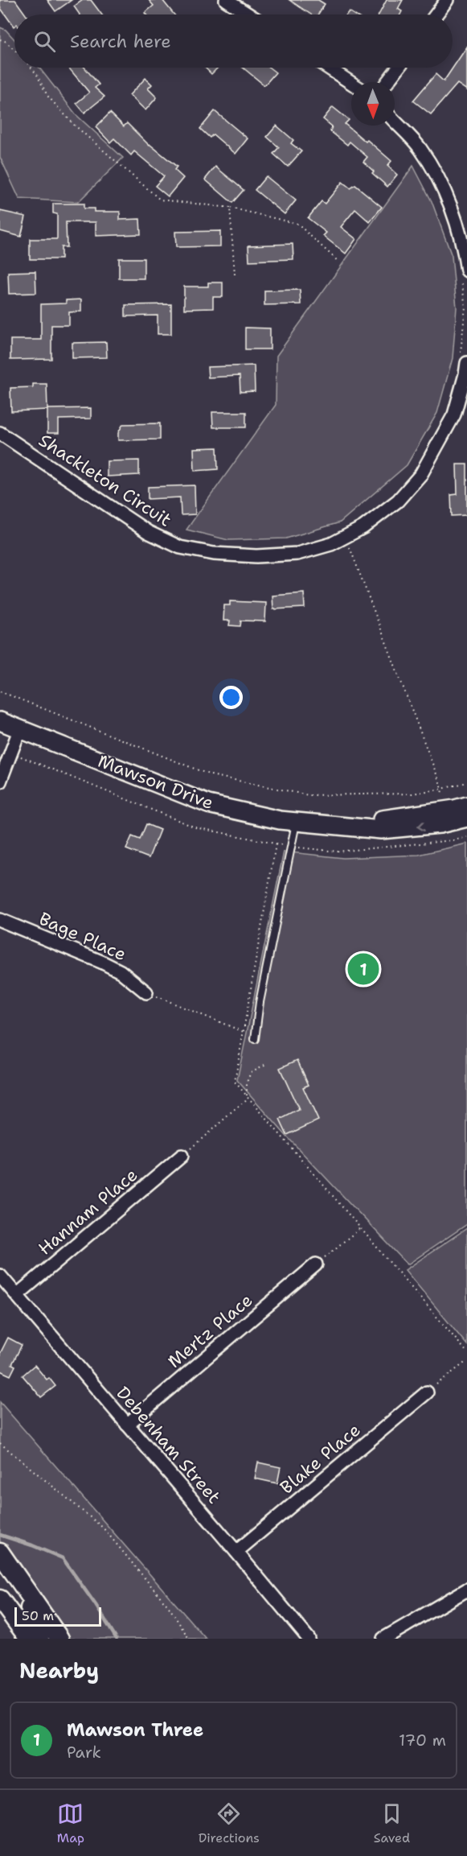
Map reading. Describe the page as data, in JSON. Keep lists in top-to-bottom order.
{
  "streets": {
    "main road": ["Mawson Drive"],
    "street": [
      "Shackleton Circuit",
      "Bage Place",
      "Hannam Place",
      "Mertz Place",
      "Debenham Street",
      "Blake Place"
    ]
  },
  "crossings": [
    ["Hannam Place", "Debenham Street"],
    ["Mertz Place", "Debenham Street"],
    ["Debenham Street", "Blake Place"]
  ],
  "scale_bar": "50 m",
  "north": "bottom",
  "page": {
    "search": "Search here",
    "pins": "1",
    "scale": "50 m",
    "heading": "Nearby",
    "list": [
      {
        "mark": "1",
        "name": "Mawson Three",
        "note": "Park",
        "value": "170 m"
      }
    ],
    "nav": ["Map", "Directions", "Saved"]
  }
}
